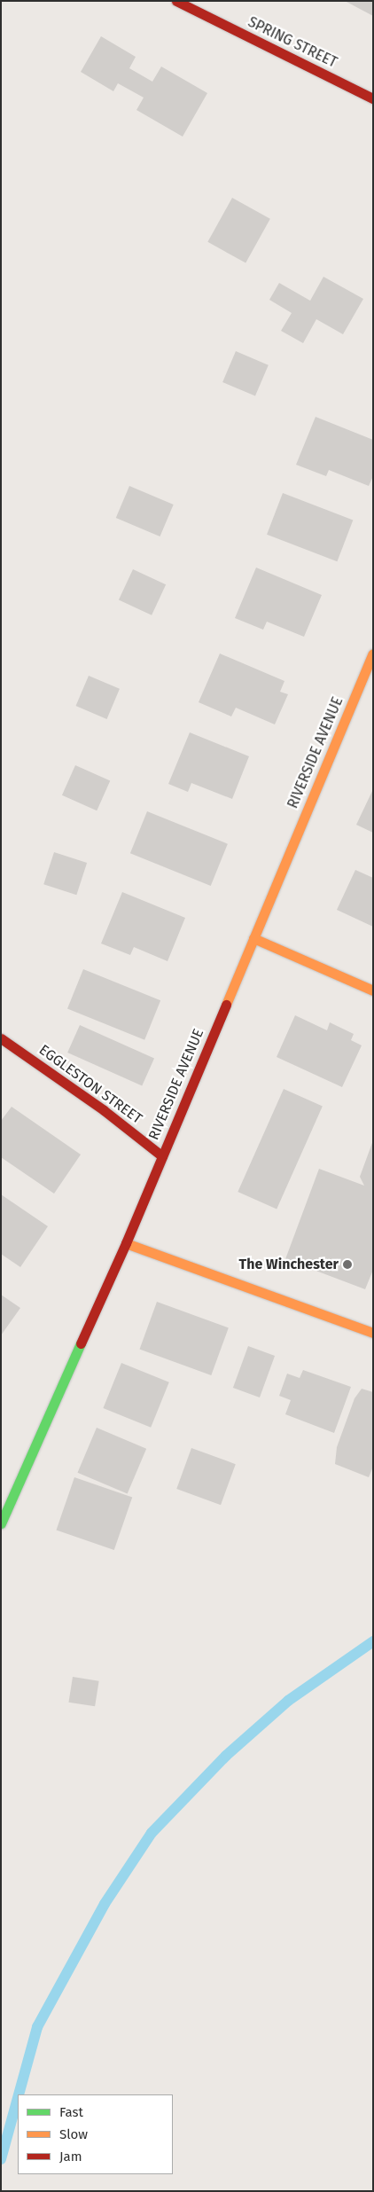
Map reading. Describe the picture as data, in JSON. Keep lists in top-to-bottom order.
{
  "streets": {
    "street": ["SPRING STREET", "RIVERSIDE AVENUE", "EGGLESTON STREET"]
  },
  "crossings": [
    ["RIVERSIDE AVENUE", "EGGLESTON STREET"]
  ],
  "places": ["The Winchester"],
  "legend": ["Fast", "Slow", "Jam"]
}
